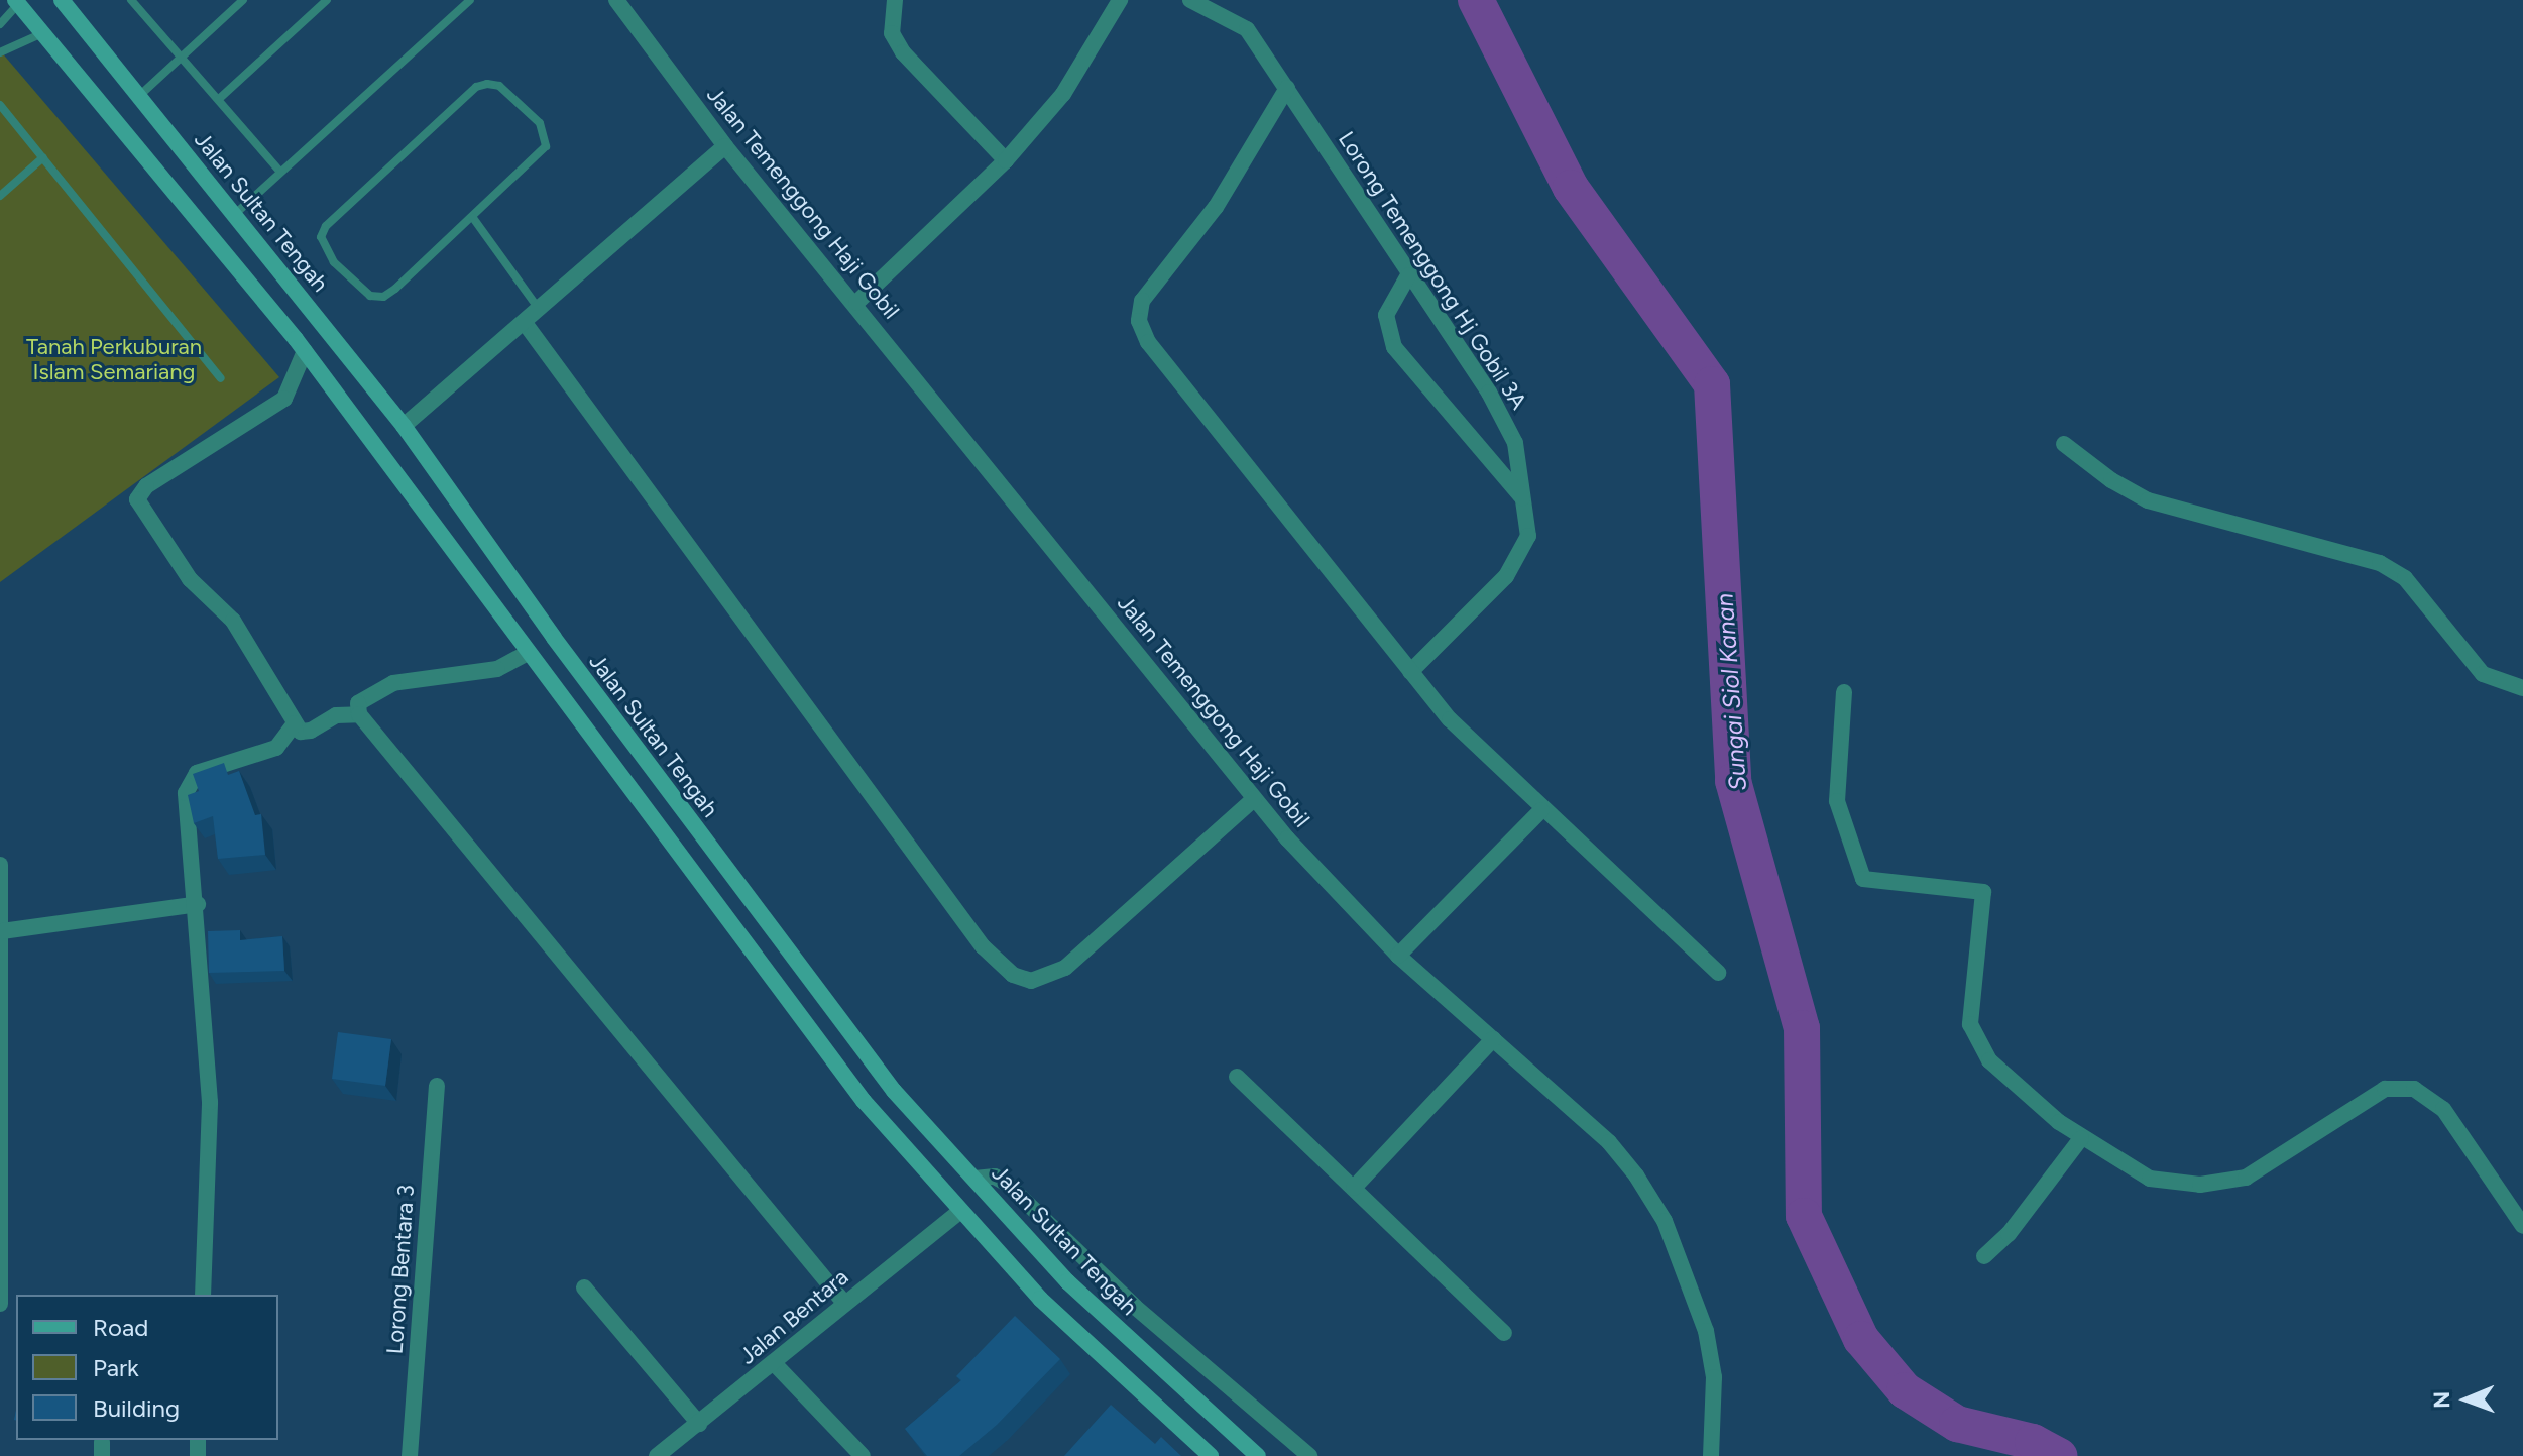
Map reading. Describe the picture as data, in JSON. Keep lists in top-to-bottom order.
{
  "streets": {
    "main road": ["Jalan Sultan Tengah"],
    "street": [
      "Jalan Temenggong Haji Gobil",
      "Lorong Temenggong Hj Gobil 3A",
      "Lorong Bentara 3",
      "Jalan Bentara"
    ]
  },
  "water": ["Sungai Siol Kanan"],
  "parks": ["Tanah Perkuburan Islam Semariang"],
  "legend": ["Road", "Park", "Building"],
  "north": "left"
}
